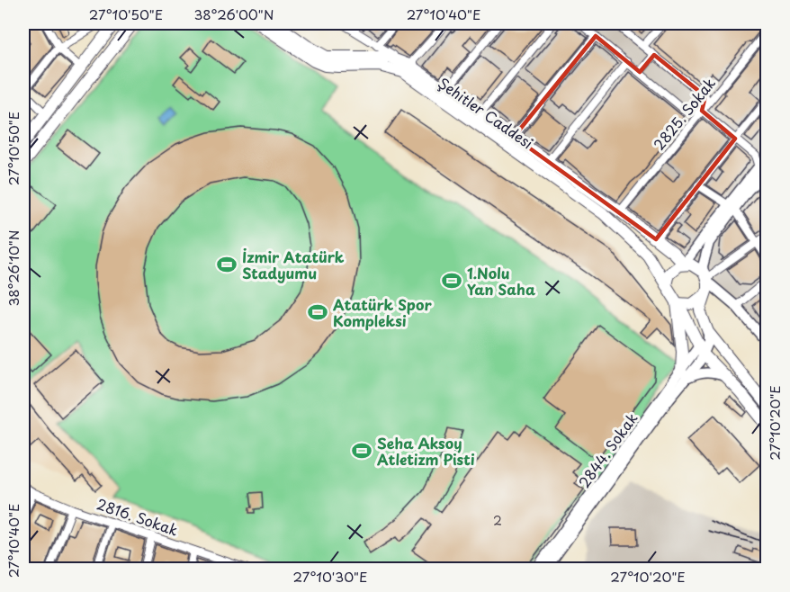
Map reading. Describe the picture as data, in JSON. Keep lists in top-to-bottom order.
{
  "streets": {
    "main road": ["Şehitler Caddesi", "2844. Sokak"],
    "street": ["2825. Sokak", "2816. Sokak"]
  },
  "crossings": [
    ["Şehitler Caddesi", "2825. Sokak"],
    ["Şehitler Caddesi", "2844. Sokak"]
  ],
  "places": {
    "sports": [
      "İzmir Atatürk Stadyumu",
      "1.Nolu Yan Saha",
      "Atatürk Spor Kompleksi",
      "Seha Aksoy Atletizm Pisti"
    ]
  },
  "house_numbers": ["2"],
  "coordinates": [
    "27°10'50\"E",
    "38°26'00\"N",
    "27°10'40\"E",
    "38°26'10\"N",
    "27°10'20\"E",
    "27°10'30\"E"
  ]
}
